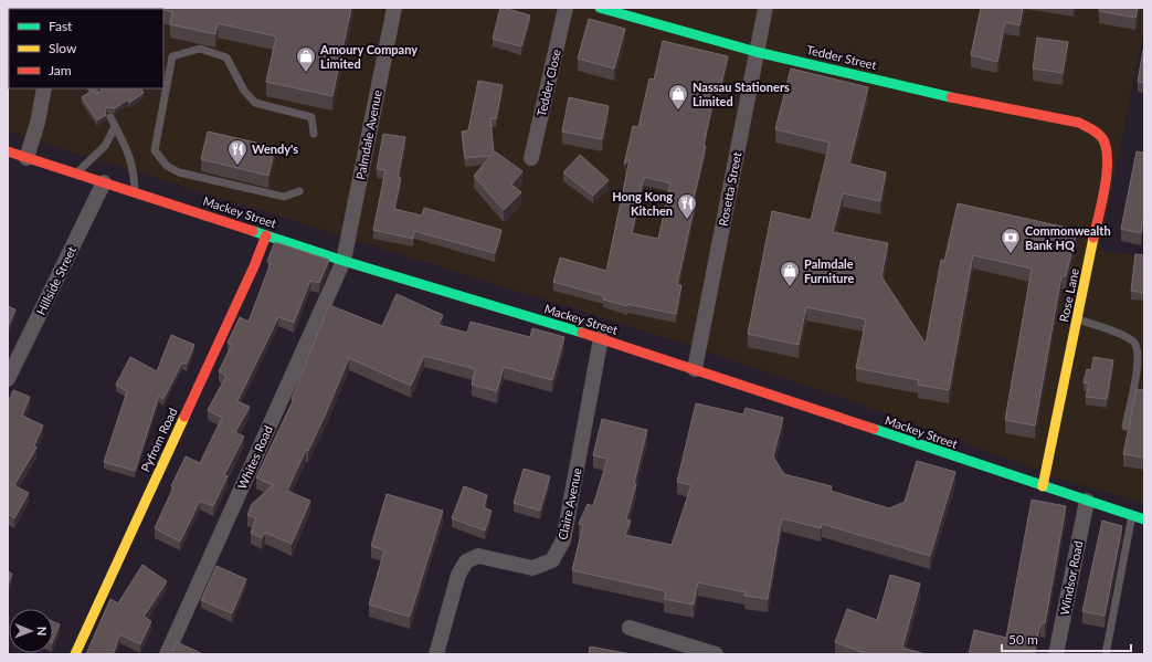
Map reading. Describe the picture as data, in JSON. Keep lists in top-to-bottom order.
{
  "streets": {
    "street": [
      "Tedder Street",
      "Tedder Close",
      "Palmdale Avenue",
      "Rosetta Street",
      "Mackey Street",
      "Hillside Street",
      "Rose Lane",
      "Pyfrom Road",
      "Whites Road",
      "Claire Avenue",
      "Windsor Road"
    ]
  },
  "crossings": [
    ["Tedder Street", "Rosetta Street"],
    ["Tedder Street", "Rose Lane"],
    ["Palmdale Avenue", "Mackey Street"],
    ["Palmdale Avenue", "Whites Road"],
    ["Rosetta Street", "Mackey Street"],
    ["Mackey Street", "Hillside Street"],
    ["Mackey Street", "Rose Lane"],
    ["Mackey Street", "Pyfrom Road"],
    ["Mackey Street", "Whites Road"],
    ["Mackey Street", "Claire Avenue"],
    ["Mackey Street", "Windsor Road"]
  ],
  "places": {
    "shop": ["Amoury Company Limited", "Nassau Stationers Limited", "Palmdale Furniture"],
    "restaurant": ["Wendy's", "Hong Kong Kitchen"],
    "bank": ["Commonwealth Bank HQ"]
  },
  "legend": ["Fast", "Slow", "Jam"],
  "scale_bar": "50 m",
  "north": "right"
}
